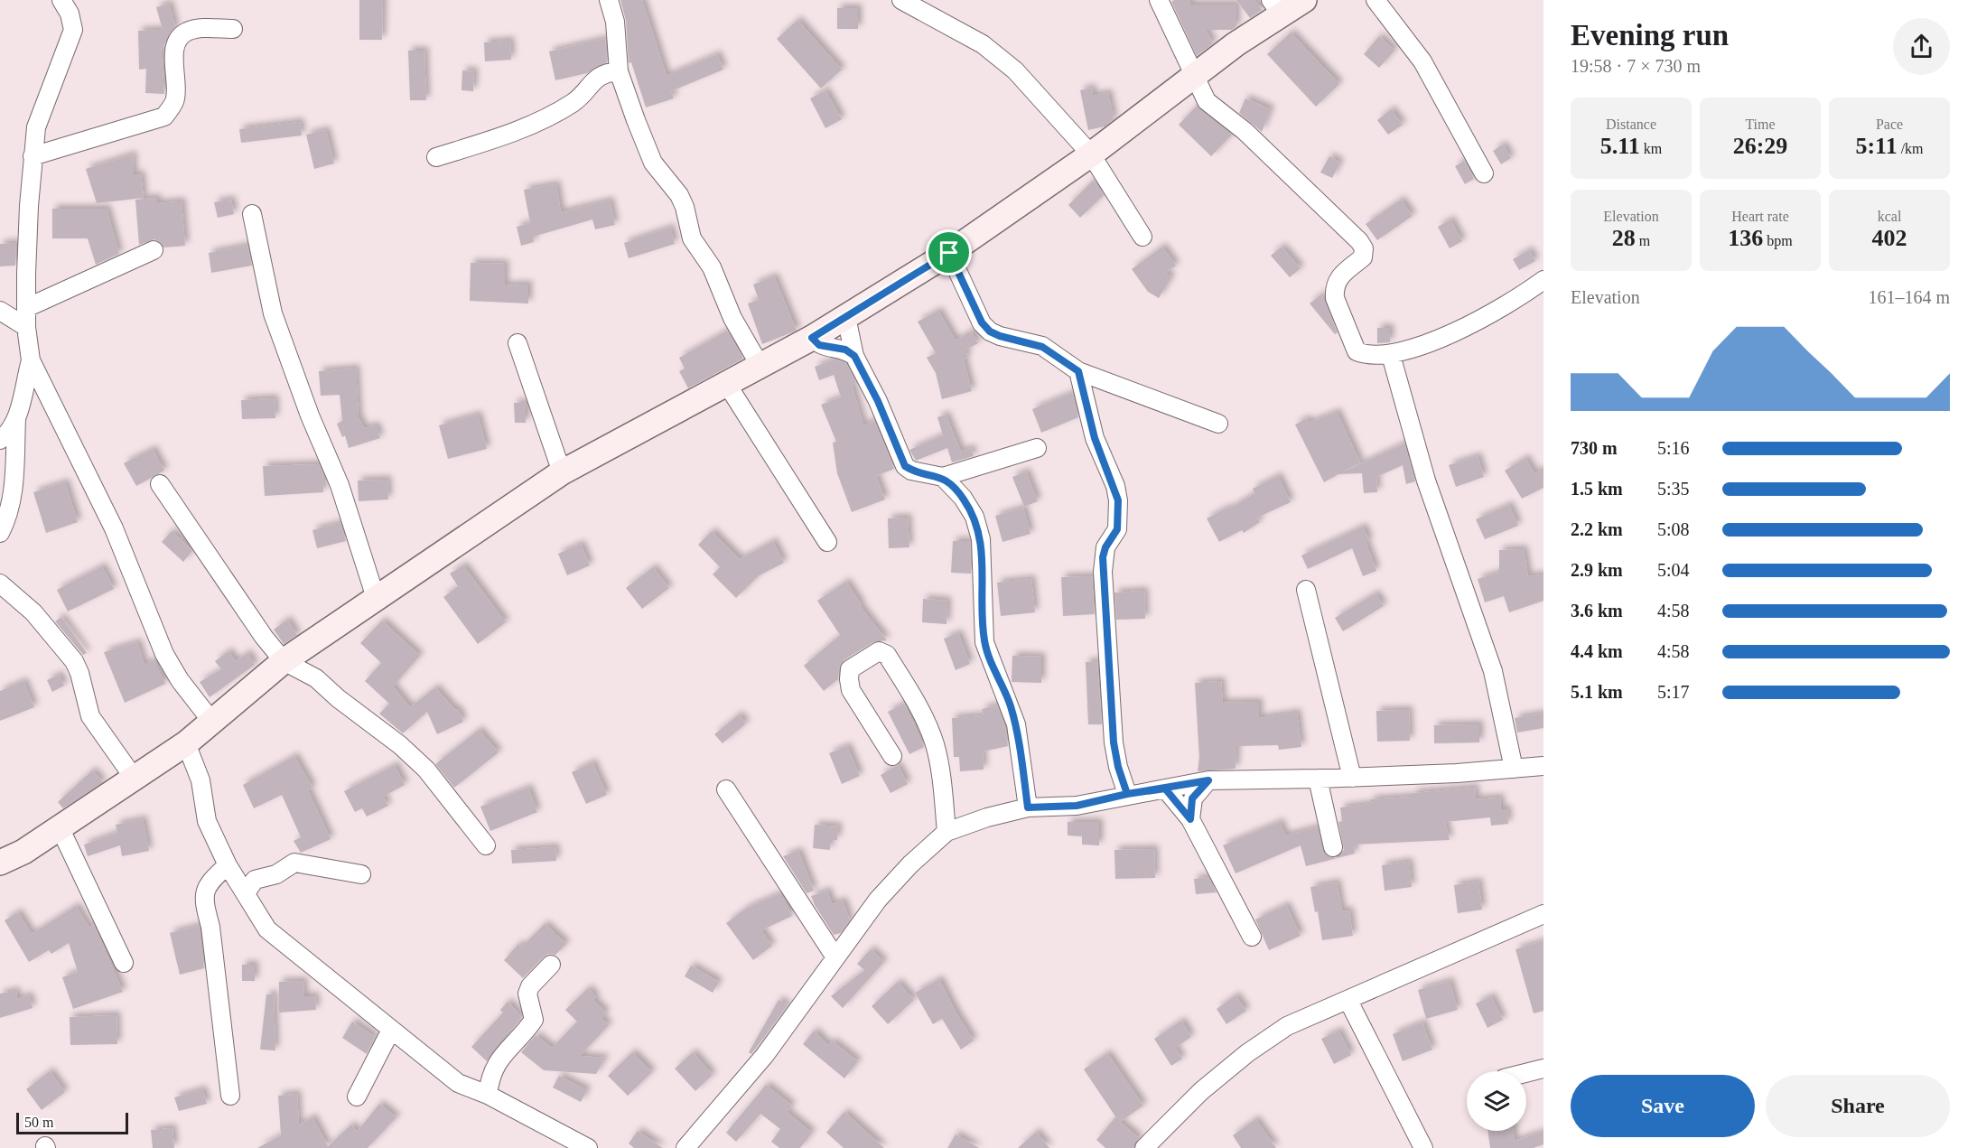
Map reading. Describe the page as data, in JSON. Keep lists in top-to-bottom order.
{
  "scale_bar": "50 m",
  "page": {
    "heading": ["Evening run", "19:58 · 7 × 730 m"],
    "stats": [
      ["Distance", "5.11 km"],
      ["Time", "26:29"],
      ["Pace", "5:11 /km"],
      ["Elevation", "28 m"],
      ["Heart rate", "136 bpm"],
      ["kcal", "402"]
    ],
    "chart": ["Elevation", "161–164 m"],
    "list": [
      {
        "name": "730 m",
        "note": "5:16"
      },
      {
        "name": "1.5 km",
        "note": "5:35"
      },
      {
        "name": "2.2 km",
        "note": "5:08"
      },
      {
        "name": "2.9 km",
        "note": "5:04"
      },
      {
        "name": "3.6 km",
        "note": "4:58"
      },
      {
        "name": "4.4 km",
        "note": "4:58"
      },
      {
        "name": "5.1 km",
        "note": "5:17"
      }
    ],
    "buttons": ["Save", "Share"],
    "scale": "50 m"
  }
}
